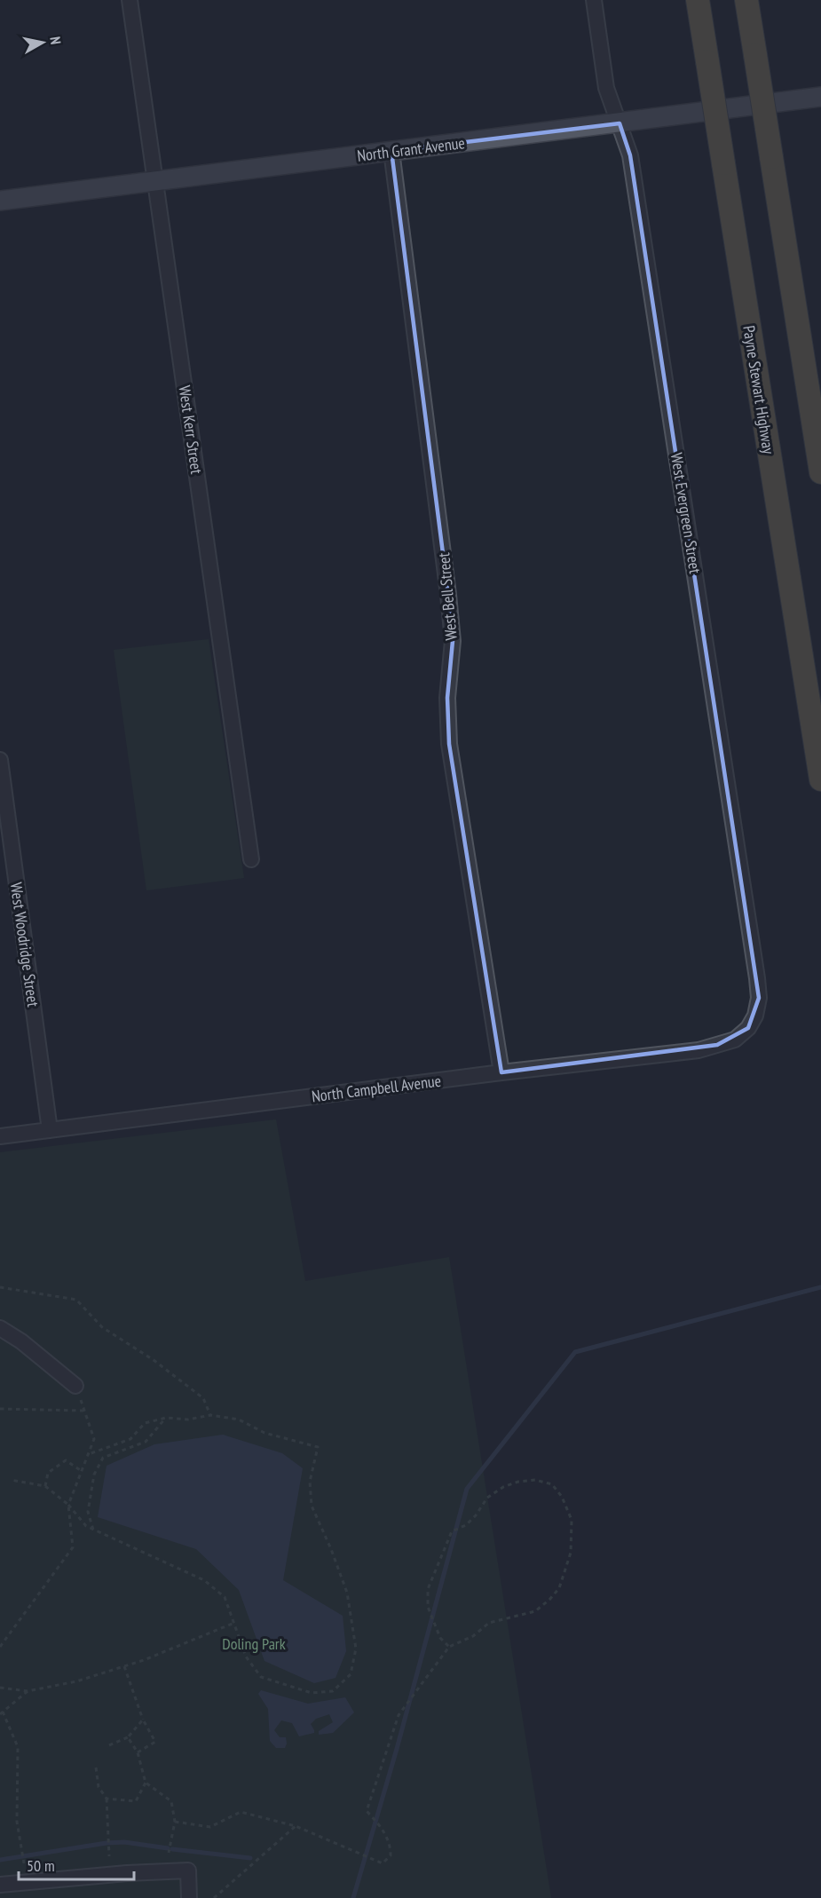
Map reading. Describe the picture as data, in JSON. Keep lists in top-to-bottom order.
{
  "streets": {
    "highway": ["Payne Stewart Highway"],
    "main road": ["North Grant Avenue"],
    "street": [
      "West Kerr Street",
      "West Evergreen Street",
      "West Bell Street",
      "West Woodridge Street",
      "North Campbell Avenue"
    ]
  },
  "crossings": [
    ["North Grant Avenue", "West Kerr Street"],
    ["North Grant Avenue", "West Evergreen Street"],
    ["North Grant Avenue", "West Bell Street"],
    ["West Evergreen Street", "North Campbell Avenue"],
    ["West Bell Street", "North Campbell Avenue"],
    ["West Woodridge Street", "North Campbell Avenue"]
  ],
  "parks": ["Doling Park"],
  "scale_bar": "50 m",
  "north": "right"
}
